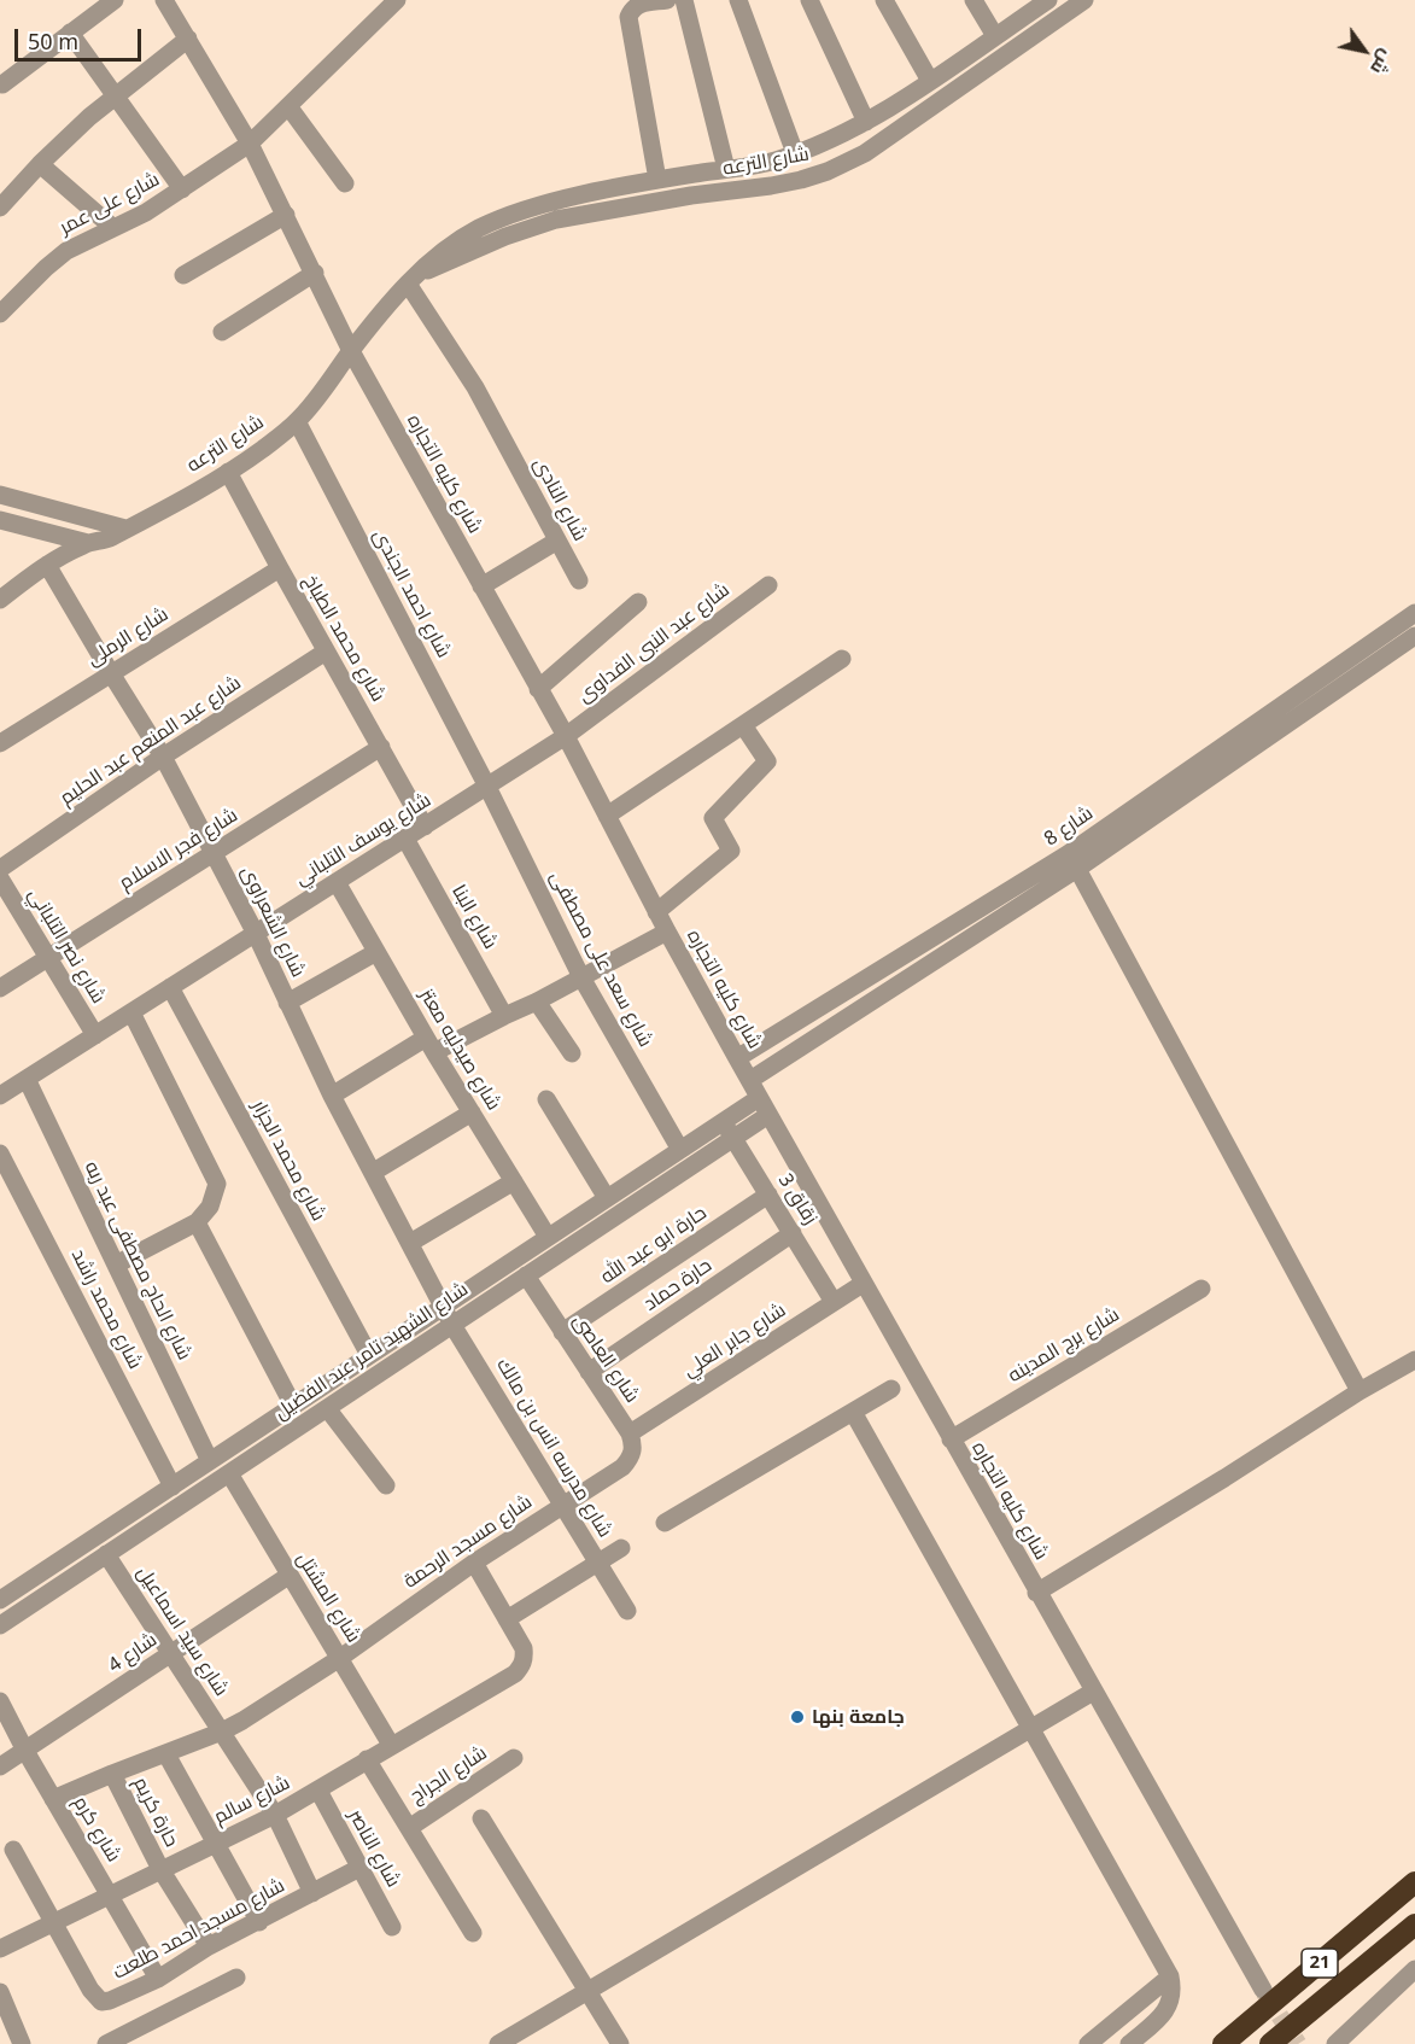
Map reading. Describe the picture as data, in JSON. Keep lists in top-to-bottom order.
{
  "streets": {
    "highway": ["21"],
    "street": [
      "شارع الترعه",
      "شارع على عمر",
      "شارع كليه التجاره",
      "شارع النادى",
      "شارع احمد الجندى",
      "شارع الرملى",
      "شارع محمد الطباخ",
      "شارع عبد النبى الفداوى",
      "شارع عبد المنعم عبد الحليم",
      "شارع 8",
      "شارع يوسف التلباني",
      "شارع فجر الاسلام",
      "شارع البنا",
      "شارع الشعراوى",
      "شارع نصر التلباني",
      "شارع سعد على مصطفى",
      "شارع صيدليه معتز",
      "شارع محمد الجزار",
      "زقاق 3",
      "حارة ابو عبد الله",
      "شارع الحاج مصطفى عبد ربه",
      "حارة حماد",
      "شارع محمد راشد",
      "شارع جابر العلي",
      "شارع برج المدينه",
      "شارع الشهيد تامر عبد الفضيل",
      "شارع العاصى",
      "شارع مدرسه انس بن مالك",
      "شارع مسجد الرحمة",
      "شارع المشتل",
      "شارع سيد اسماعيل",
      "شارع 4",
      "شارع الجراج",
      "شارع سالم",
      "حارة كريم",
      "شارع كرم",
      "شارع الناصر",
      "شارع مسجد احمد طلعت"
    ]
  },
  "crossings": [
    ["شارع الترعه", "شارع كليه التجاره"],
    ["شارع الترعه", "شارع النادى"],
    ["شارع الترعه", "شارع احمد الجندى"],
    ["شارع الترعه", "شارع محمد الطباخ"],
    ["شارع الترعه", "شارع الشعراوى"],
    ["شارع على عمر", "شارع كليه التجاره"],
    ["شارع كليه التجاره", "شارع عبد النبى الفداوى"],
    ["شارع كليه التجاره", "شارع 8"],
    ["شارع كليه التجاره", "شارع يوسف التلباني"],
    ["شارع كليه التجاره", "شارع جابر العلي"],
    ["شارع كليه التجاره", "شارع برج المدينه"],
    ["شارع كليه التجاره", "شارع الشهيد تامر عبد الفضيل"],
    ["شارع احمد الجندى", "شارع يوسف التلباني"],
    ["شارع احمد الجندى", "شارع سعد على مصطفى"],
    ["شارع الرملى", "شارع محمد الطباخ"],
    ["شارع الرملى", "شارع الشعراوى"],
    ["شارع محمد الطباخ", "شارع عبد المنعم عبد الحليم"],
    ["شارع محمد الطباخ", "شارع يوسف التلباني"],
    ["شارع محمد الطباخ", "شارع فجر الاسلام"],
    ["شارع عبد النبى الفداوى", "شارع يوسف التلباني"],
    ["شارع عبد المنعم عبد الحليم", "شارع الشعراوى"],
    ["شارع يوسف التلباني", "شارع البنا"],
    ["شارع يوسف التلباني", "شارع الشعراوى"],
    ["شارع يوسف التلباني", "شارع نصر التلباني"],
    ["شارع يوسف التلباني", "شارع سعد على مصطفى"],
    ["شارع يوسف التلباني", "شارع صيدليه معتز"],
    ["شارع يوسف التلباني", "شارع محمد الجزار"],
    ["شارع يوسف التلباني", "شارع الحاج مصطفى عبد ربه"],
    ["شارع فجر الاسلام", "شارع الشعراوى"],
    ["شارع فجر الاسلام", "شارع نصر التلباني"],
    ["شارع الشعراوى", "شارع الشهيد تامر عبد الفضيل"],
    ["شارع الشعراوى", "شارع مدرسه انس بن مالك"],
    ["شارع سعد على مصطفى", "شارع الشهيد تامر عبد الفضيل"],
    ["شارع صيدليه معتز", "شارع الشهيد تامر عبد الفضيل"],
    ["شارع محمد الجزار", "شارع الشهيد تامر عبد الفضيل"],
    ["زقاق 3", "حارة ابو عبد الله"],
    ["زقاق 3", "حارة حماد"],
    ["زقاق 3", "شارع جابر العلي"],
    ["زقاق 3", "شارع الشهيد تامر عبد الفضيل"],
    ["حارة ابو عبد الله", "شارع العاصى"],
    ["شارع الحاج مصطفى عبد ربه", "شارع الشهيد تامر عبد الفضيل"],
    ["حارة حماد", "شارع العاصى"],
    ["شارع محمد راشد", "شارع الشهيد تامر عبد الفضيل"],
    ["شارع جابر العلي", "شارع العاصى"],
    ["شارع الشهيد تامر عبد الفضيل", "شارع العاصى"],
    ["شارع الشهيد تامر عبد الفضيل", "شارع مدرسه انس بن مالك"],
    ["شارع الشهيد تامر عبد الفضيل", "شارع المشتل"],
    ["شارع الشهيد تامر عبد الفضيل", "شارع سيد اسماعيل"],
    ["شارع العاصى", "شارع مسجد الرحمة"],
    ["شارع مدرسه انس بن مالك", "شارع مسجد الرحمة"],
    ["شارع مسجد الرحمة", "شارع المشتل"],
    ["شارع مسجد الرحمة", "شارع سيد اسماعيل"],
    ["شارع مسجد الرحمة", "حارة كريم"],
    ["شارع مسجد الرحمة", "شارع كرم"],
    ["شارع المشتل", "شارع 4"],
    ["شارع المشتل", "شارع سالم"],
    ["شارع سيد اسماعيل", "شارع 4"],
    ["شارع سيد اسماعيل", "شارع سالم"],
    ["شارع سيد اسماعيل", "شارع مسجد احمد طلعت"],
    ["شارع 4", "شارع كرم"],
    ["شارع سالم", "حارة كريم"],
    ["شارع سالم", "شارع كرم"],
    ["شارع سالم", "شارع الناصر"],
    ["شارع سالم", "شارع مسجد احمد طلعت"],
    ["حارة كريم", "شارع مسجد احمد طلعت"],
    ["شارع كرم", "شارع مسجد احمد طلعت"],
    ["شارع الناصر", "شارع مسجد احمد طلعت"]
  ],
  "places": ["جامعة بنها"],
  "scale_bar": "50 m",
  "north": "bottom right"
}
